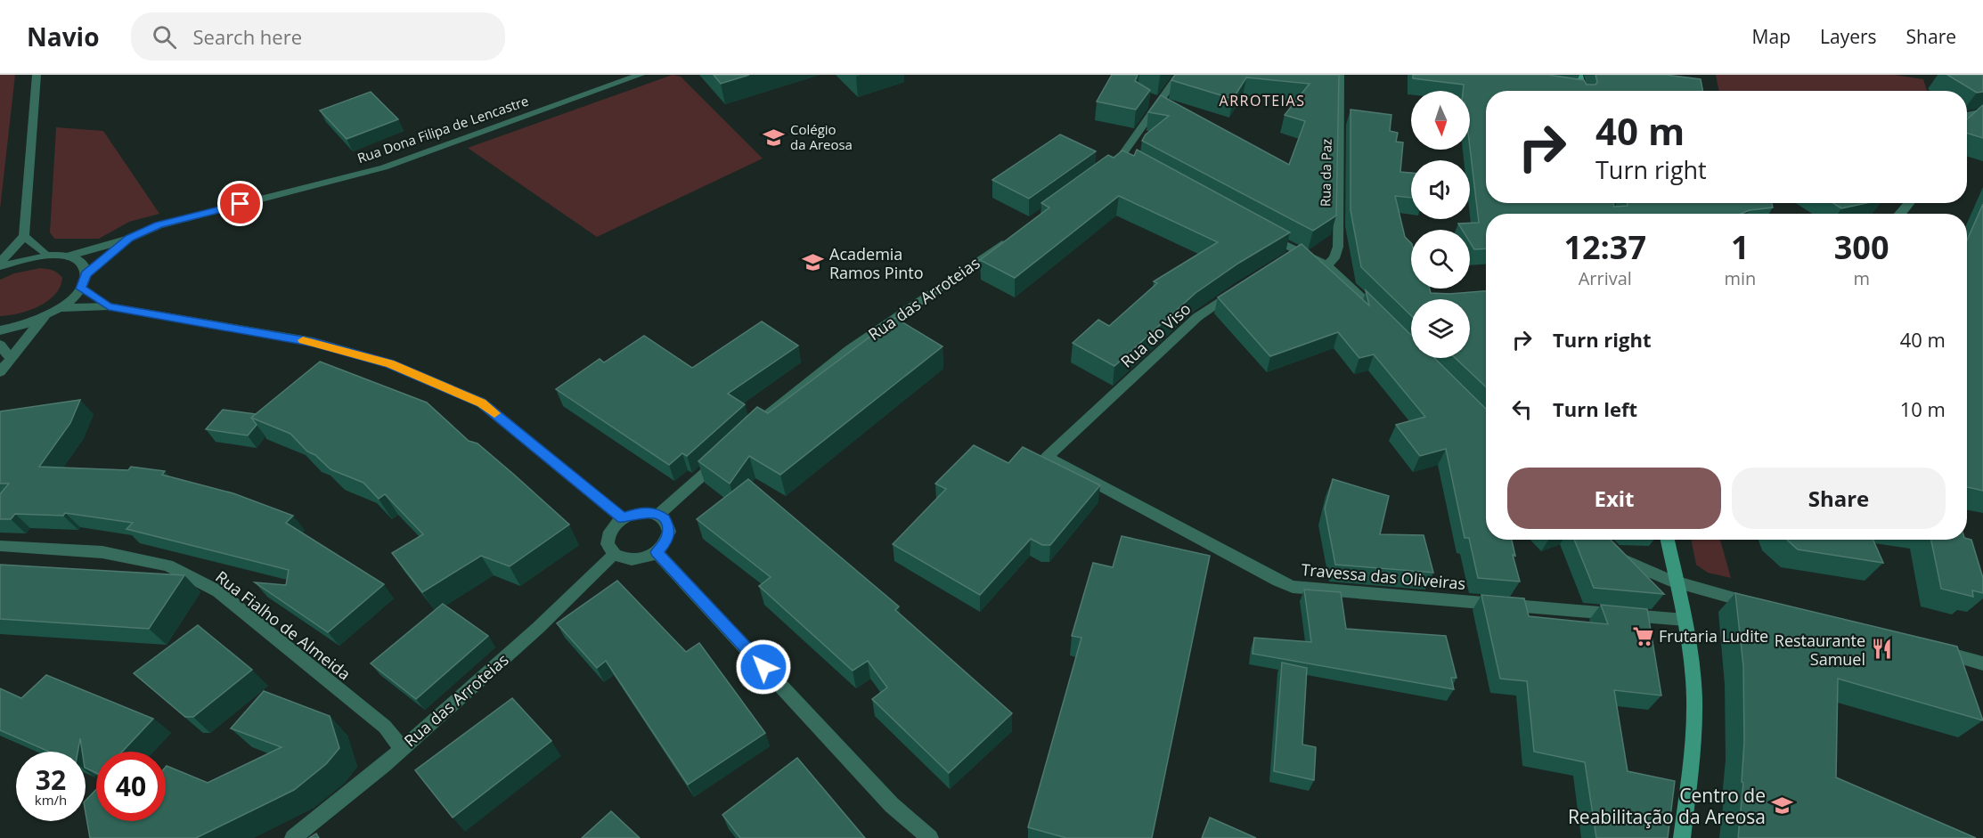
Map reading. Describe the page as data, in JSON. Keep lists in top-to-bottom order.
{
  "streets": {
    "street": [
      "Rua Dona Filipa de Lencastre",
      "Rua da Paz",
      "Rua das Arroteias",
      "Rua do Viso",
      "Travessa das Oliveiras",
      "Rua Fialho de Almeida"
    ]
  },
  "crossings": [
    ["Rua das Arroteias", "Rua Fialho de Almeida"],
    ["Rua do Viso", "Travessa das Oliveiras"]
  ],
  "districts": ["ARROTEIAS"],
  "places": {
    "school or university": ["Colégio da Areosa", "Academia Ramos Pinto", "Centro de Reabilitação da Areosa"],
    "supermarket": ["Frutaria Ludite"],
    "restaurant": ["Restaurante Samuel"]
  },
  "north": "bottom",
  "page": {
    "header": "Navio",
    "search": "Search here",
    "nav": ["Map", "Layers", "Share"],
    "turn": ["40 m", "Turn right"],
    "eta": [
      "12:37",
      "Arrival",
      "1",
      "min",
      "300",
      "m"
    ],
    "list": [
      {
        "name": "Turn right",
        "value": "40 m"
      },
      {
        "name": "Turn left",
        "value": "10 m"
      }
    ],
    "buttons": ["Exit", "Share"],
    "speed": "32 km/h",
    "limit": "40"
  }
}
